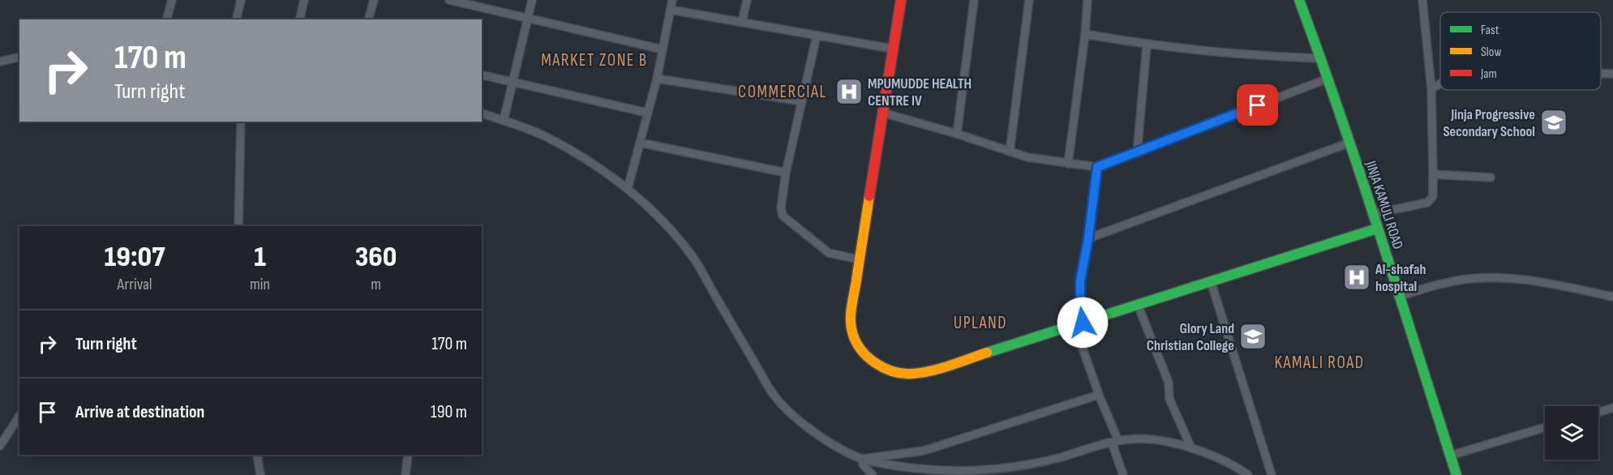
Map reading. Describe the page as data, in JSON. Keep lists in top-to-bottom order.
{
  "streets": {
    "street": ["JINJA KAMULI ROAD"]
  },
  "districts": [
    "MARKET ZONE B",
    "COMMERCIAL",
    "UPLAND",
    "KAMALI ROAD"
  ],
  "places": {
    "hospital": ["MPUMUDDE HEALTH CENTRE IV", "Al-shafah hospital"],
    "school or university": ["Jinja Progressive Secondary School", "Glory Land Christian College"]
  },
  "legend": ["Fast", "Slow", "Jam"],
  "page": {
    "turn": ["170 m", "Turn right"],
    "eta": [
      "19:07",
      "Arrival",
      "1",
      "min",
      "360",
      "m"
    ],
    "list": [
      {
        "name": "Turn right",
        "value": "170 m"
      },
      {
        "name": "Arrive at destination",
        "value": "190 m"
      }
    ]
  }
}
